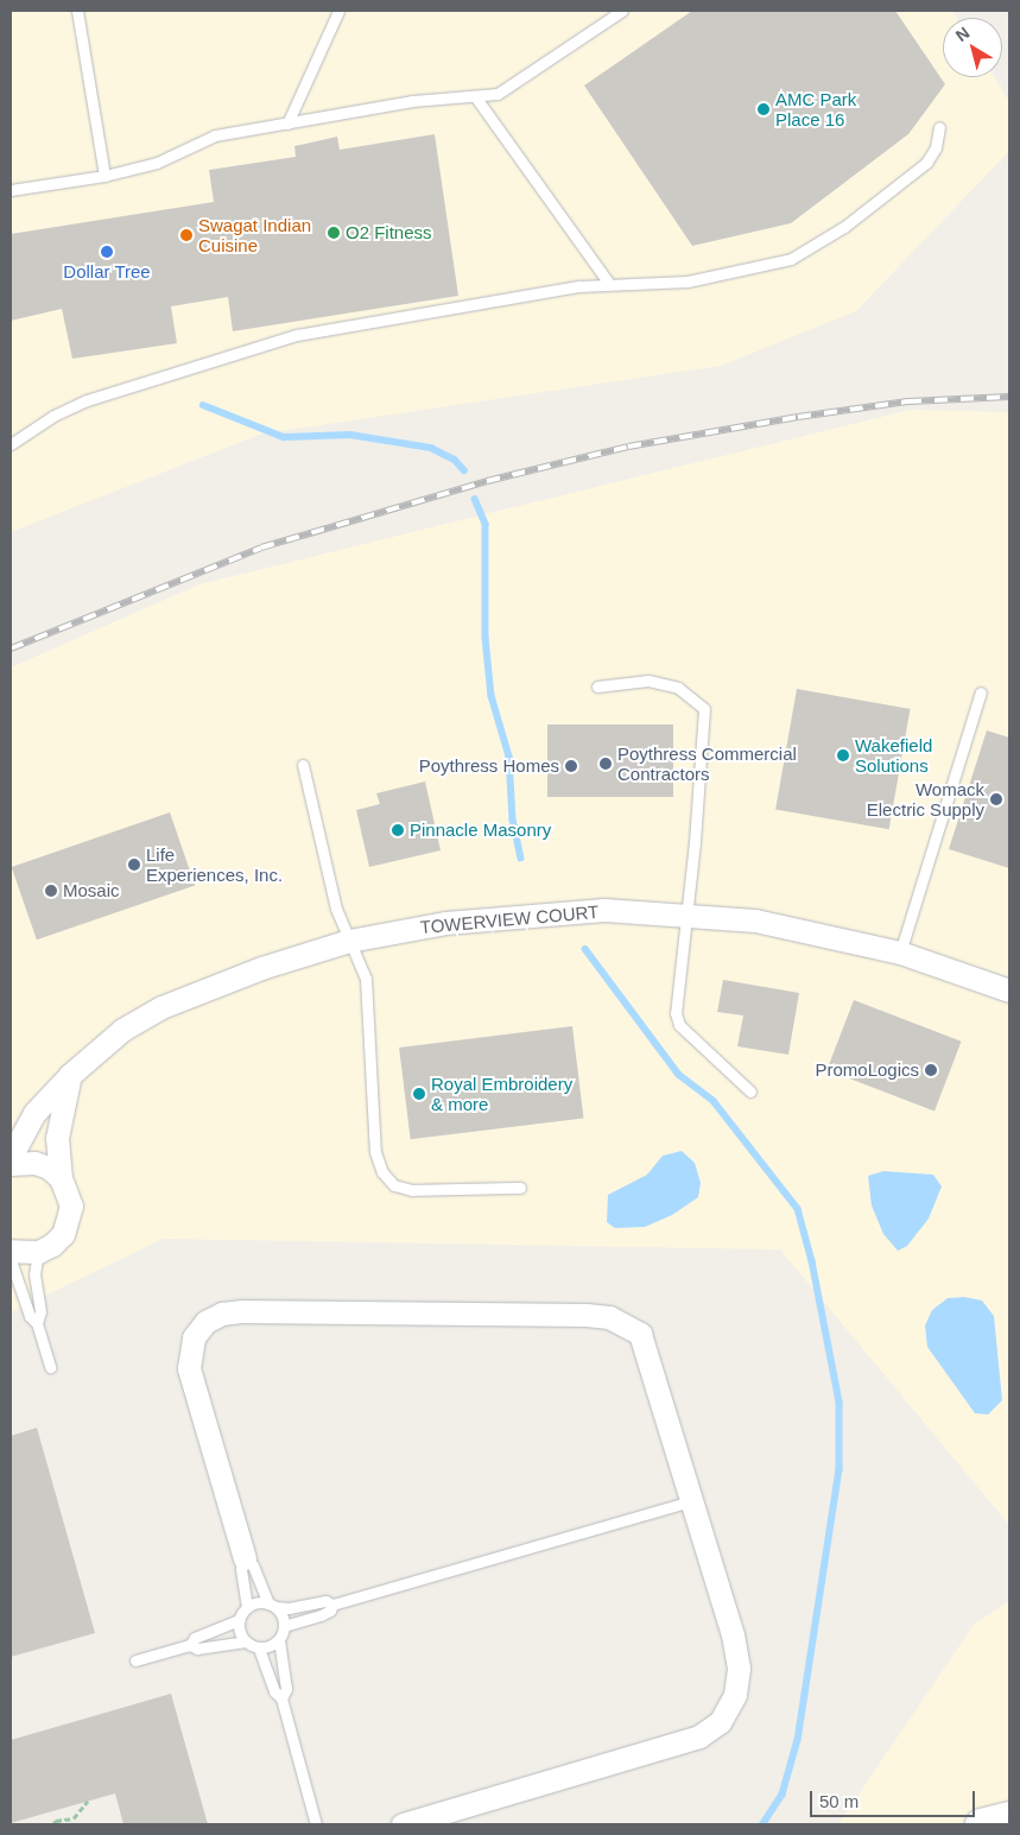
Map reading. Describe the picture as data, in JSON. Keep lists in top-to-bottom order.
{
  "streets": {
    "street": ["TOWERVIEW COURT"]
  },
  "places": [
    "AMC Park Place 16",
    "O2 Fitness",
    "Swagat Indian Cuisine",
    "Dollar Tree",
    "Wakefield Solutions",
    "Poythress Commercial Contractors",
    "Poythress Homes",
    "Womack Electric Supply",
    "Pinnacle Masonry",
    "Life Experiences, Inc.",
    "Mosaic",
    "PromoLogics",
    "Royal Embroidery & more"
  ],
  "scale_bar": "50 m",
  "north": "top left"
}
